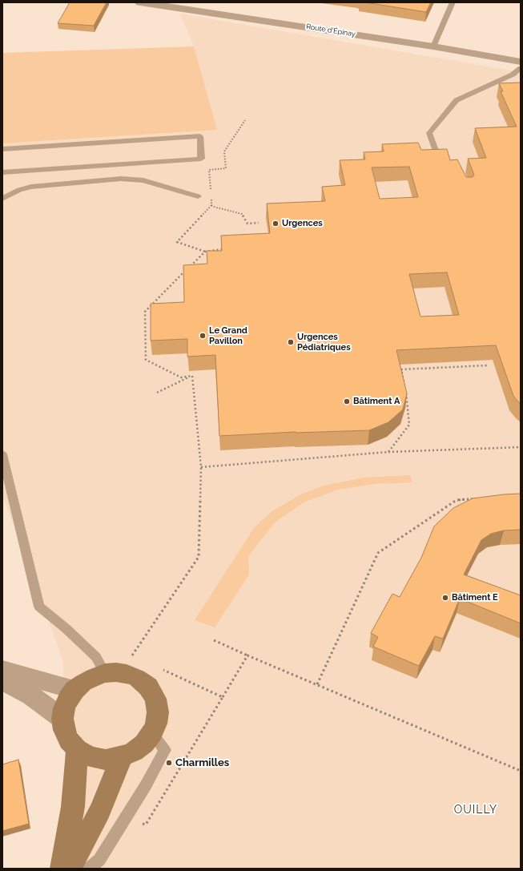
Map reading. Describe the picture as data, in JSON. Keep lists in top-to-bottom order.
{
  "streets": {
    "street": ["Route d'Épinay"]
  },
  "districts": ["OUILLY"],
  "places": [
    "Urgences",
    "Le Grand Pavillon",
    "Urgences Pédiatriques",
    "Bâtiment A",
    "Bâtiment E",
    "Charmilles"
  ]
}
